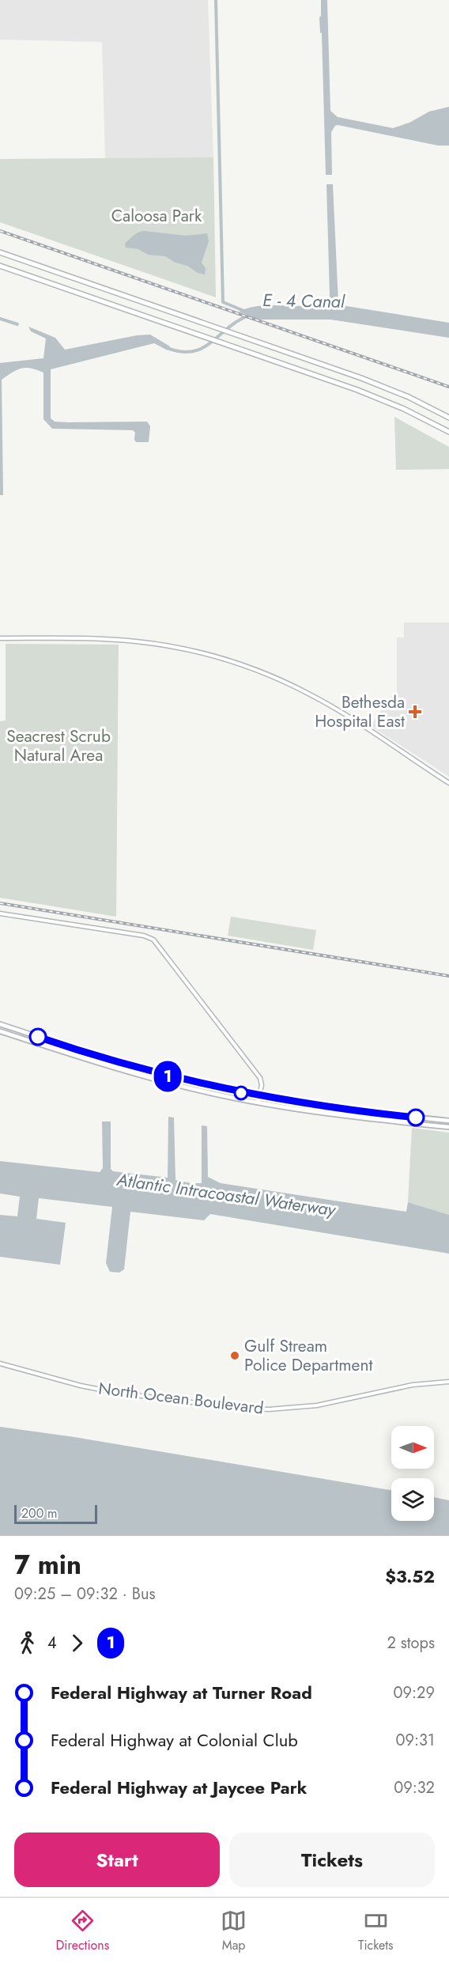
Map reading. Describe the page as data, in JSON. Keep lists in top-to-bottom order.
{
  "streets": {
    "street": ["North Ocean Boulevard"]
  },
  "water": ["E - 4 Canal", "Atlantic Intracoastal Waterway"],
  "parks": ["Caloosa Park", "Seacrest Scrub Natural Area"],
  "places": {
    "health": ["Bethesda Hospital East"],
    "other": ["Gulf Stream Police Department"]
  },
  "lines": ["bus line 1"],
  "scale_bar": "200 m",
  "north": "right",
  "page": {
    "on_map": "1",
    "scale": "200 m",
    "heading": ["7 min", "09:25 – 09:32 · Bus", "$3.52"],
    "legs": ["4", "1", "2 stops"],
    "list": [
      {
        "name": "Federal Highway at Turner Road",
        "value": "09:29"
      },
      {
        "name": "Federal Highway at Colonial Club",
        "value": "09:31"
      },
      {
        "name": "Federal Highway at Jaycee Park",
        "value": "09:32"
      }
    ],
    "buttons": ["Start", "Tickets"],
    "tabs": ["Directions", "Map", "Tickets"]
  }
}
